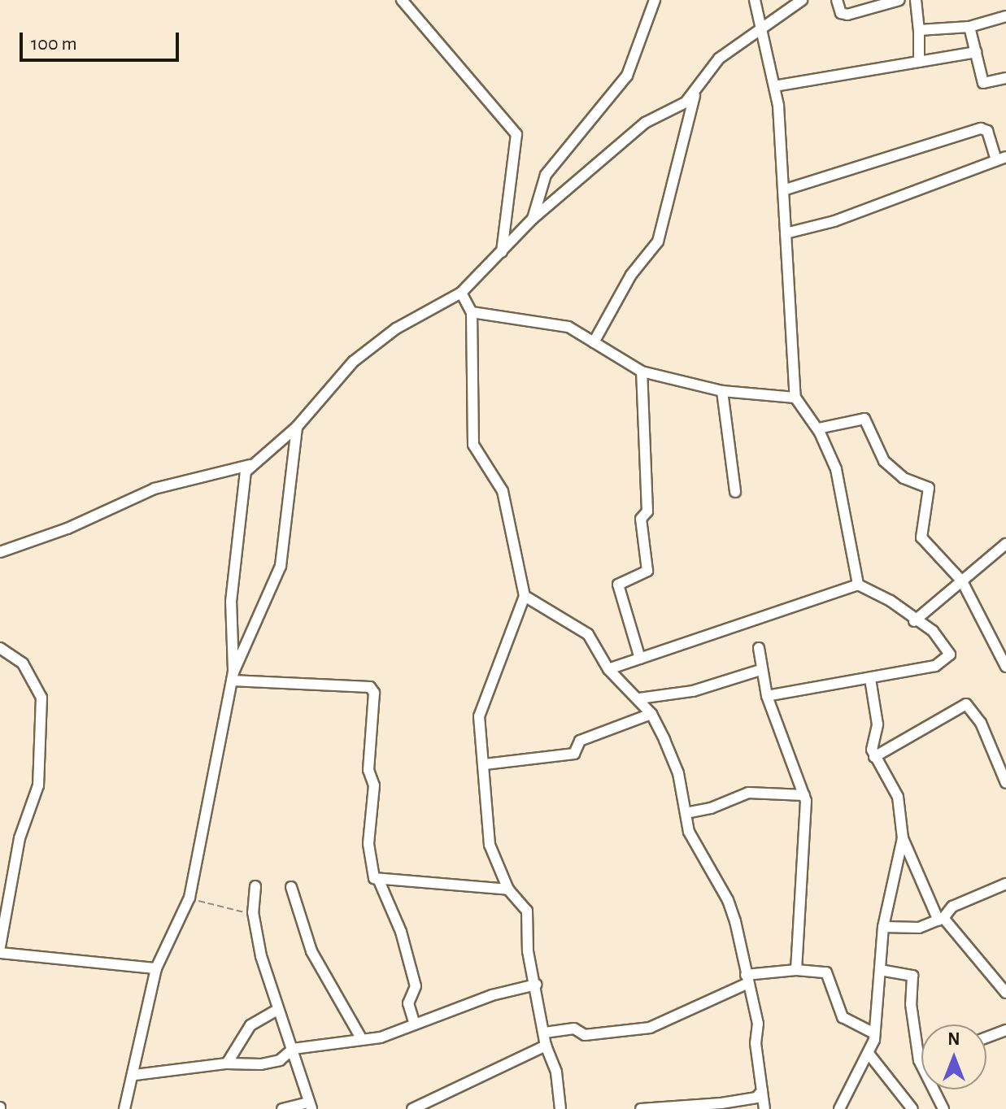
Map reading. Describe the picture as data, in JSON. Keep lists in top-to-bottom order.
{
  "scale_bar": "100 m",
  "north": "top"
}
